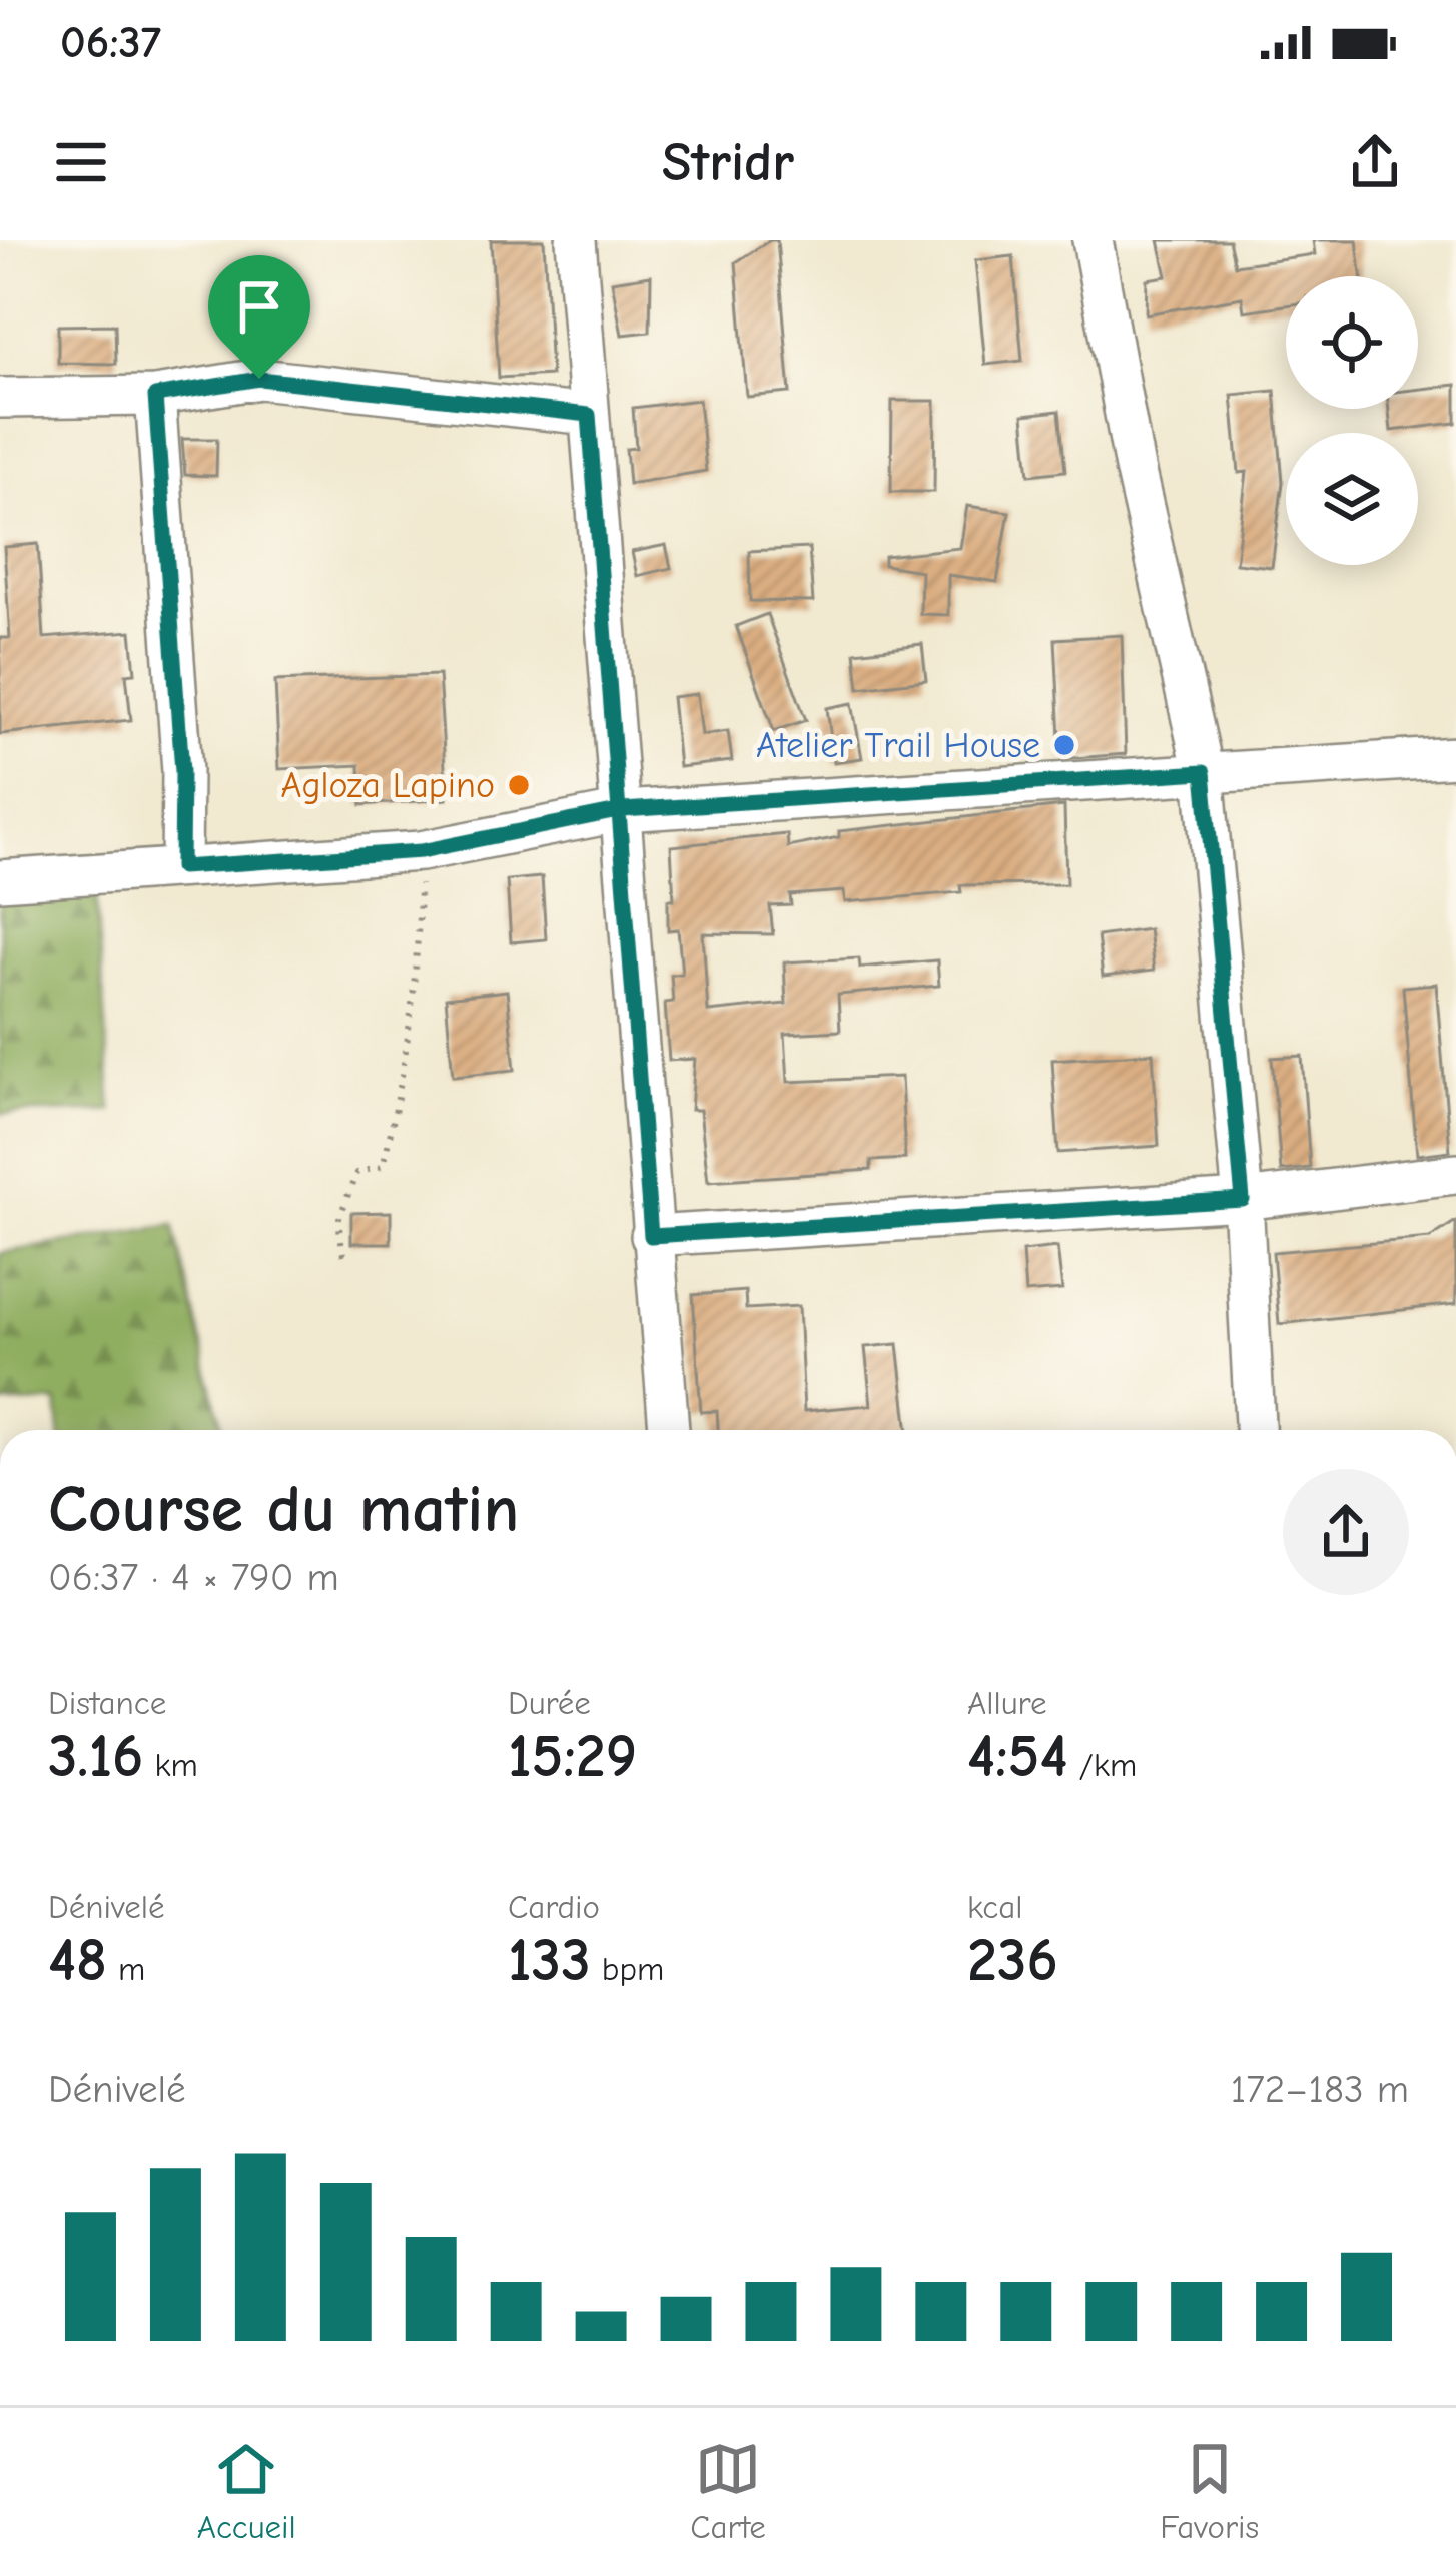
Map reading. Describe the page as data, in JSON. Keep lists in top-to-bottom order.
{
  "places": ["Atelier Trail House", "Agloza Lapino"],
  "page": {
    "status": "06:37",
    "header": "Stridr",
    "heading": ["Course du matin", "06:37 · 4 × 790 m"],
    "stats": [
      ["Distance", "3.16 km"],
      ["Durée", "15:29"],
      ["Allure", "4:54 /km"],
      ["Dénivelé", "48 m"],
      ["Cardio", "133 bpm"],
      ["kcal", "236"]
    ],
    "chart": ["Dénivelé", "172–183 m"],
    "tabs": ["Accueil", "Carte", "Favoris"]
  }
}
